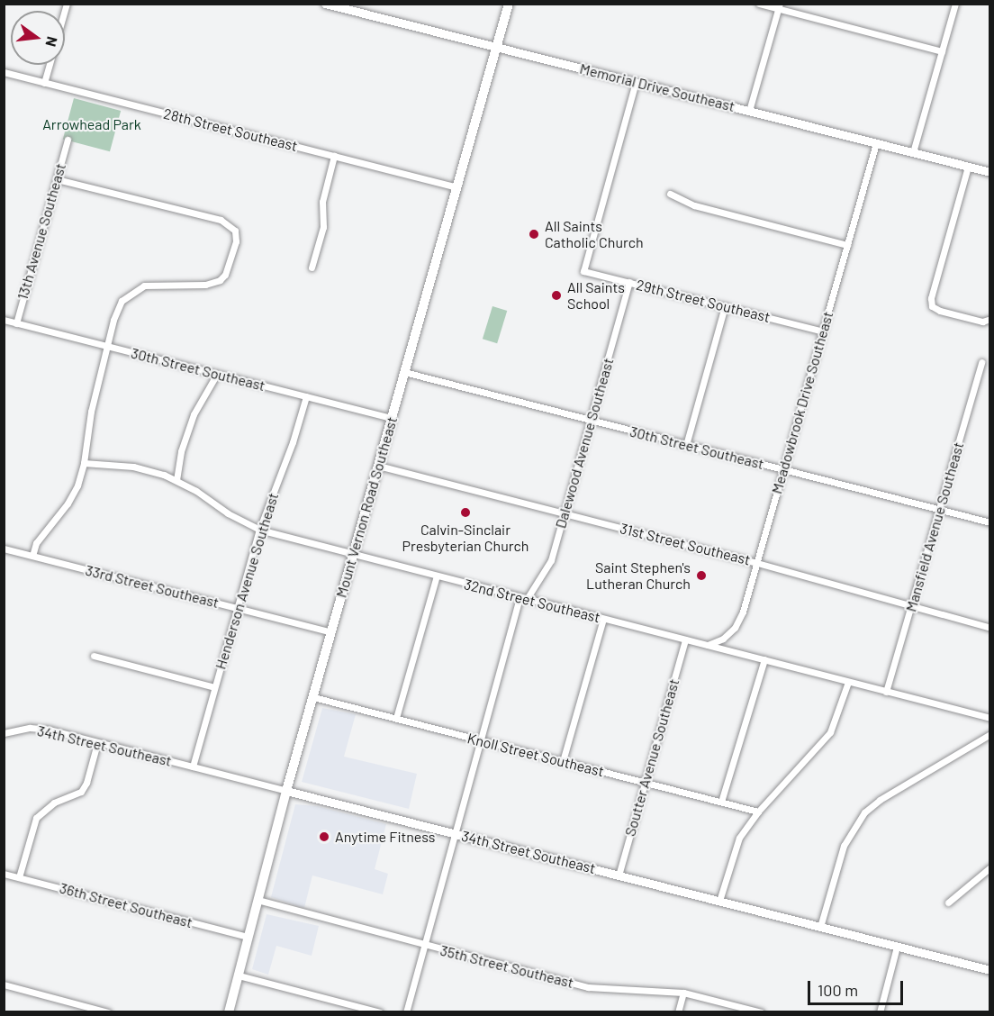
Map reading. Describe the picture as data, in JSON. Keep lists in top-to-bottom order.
{
  "streets": {
    "main road": ["Mount Vernon Road Southeast"],
    "street": [
      "Memorial Drive Southeast",
      "28th Street Southeast",
      "13th Avenue Southeast",
      "29th Street Southeast",
      "30th Street Southeast",
      "Meadowbrook Drive Southeast",
      "Dalewood Avenue Southeast",
      "Mansfield Avenue Southeast",
      "31st Street Southeast",
      "Henderson Avenue Southeast",
      "33rd Street Southeast",
      "32nd Street Southeast",
      "34th Street Southeast",
      "Knoll Street Southeast",
      "Soutter Avenue Southeast",
      "36th Street Southeast",
      "35th Street Southeast"
    ]
  },
  "crossings": [
    ["Memorial Drive Southeast", "29th Street Southeast"],
    ["Memorial Drive Southeast", "Meadowbrook Drive Southeast"],
    ["Memorial Drive Southeast", "Mount Vernon Road Southeast"],
    ["28th Street Southeast", "Mount Vernon Road Southeast"],
    ["13th Avenue Southeast", "30th Street Southeast"],
    ["29th Street Southeast", "Meadowbrook Drive Southeast"],
    ["29th Street Southeast", "Dalewood Avenue Southeast"],
    ["30th Street Southeast", "Meadowbrook Drive Southeast"],
    ["30th Street Southeast", "Dalewood Avenue Southeast"],
    ["30th Street Southeast", "Mount Vernon Road Southeast"],
    ["30th Street Southeast", "Mansfield Avenue Southeast"],
    ["30th Street Southeast", "Henderson Avenue Southeast"],
    ["Meadowbrook Drive Southeast", "31st Street Southeast"],
    ["Meadowbrook Drive Southeast", "32nd Street Southeast"],
    ["Dalewood Avenue Southeast", "31st Street Southeast"],
    ["Dalewood Avenue Southeast", "32nd Street Southeast"],
    ["Dalewood Avenue Southeast", "34th Street Southeast"],
    ["Dalewood Avenue Southeast", "Knoll Street Southeast"],
    ["Dalewood Avenue Southeast", "35th Street Southeast"],
    ["Mount Vernon Road Southeast", "31st Street Southeast"],
    ["Mount Vernon Road Southeast", "33rd Street Southeast"],
    ["Mount Vernon Road Southeast", "32nd Street Southeast"],
    ["Mount Vernon Road Southeast", "34th Street Southeast"],
    ["Mount Vernon Road Southeast", "Knoll Street Southeast"],
    ["Mount Vernon Road Southeast", "36th Street Southeast"],
    ["Mount Vernon Road Southeast", "35th Street Southeast"],
    ["Mansfield Avenue Southeast", "31st Street Southeast"],
    ["Mansfield Avenue Southeast", "32nd Street Southeast"],
    ["Henderson Avenue Southeast", "33rd Street Southeast"],
    ["Henderson Avenue Southeast", "32nd Street Southeast"],
    ["Henderson Avenue Southeast", "34th Street Southeast"],
    ["32nd Street Southeast", "Soutter Avenue Southeast"],
    ["34th Street Southeast", "Soutter Avenue Southeast"],
    ["Knoll Street Southeast", "Soutter Avenue Southeast"]
  ],
  "parks": ["Arrowhead Park"],
  "places": [
    "All Saints Catholic Church",
    "All Saints School",
    "Calvin-Sinclair Presbyterian Church",
    "Saint Stephen's Lutheran Church",
    "Anytime Fitness"
  ],
  "scale_bar": "100 m",
  "north": "right"
}
